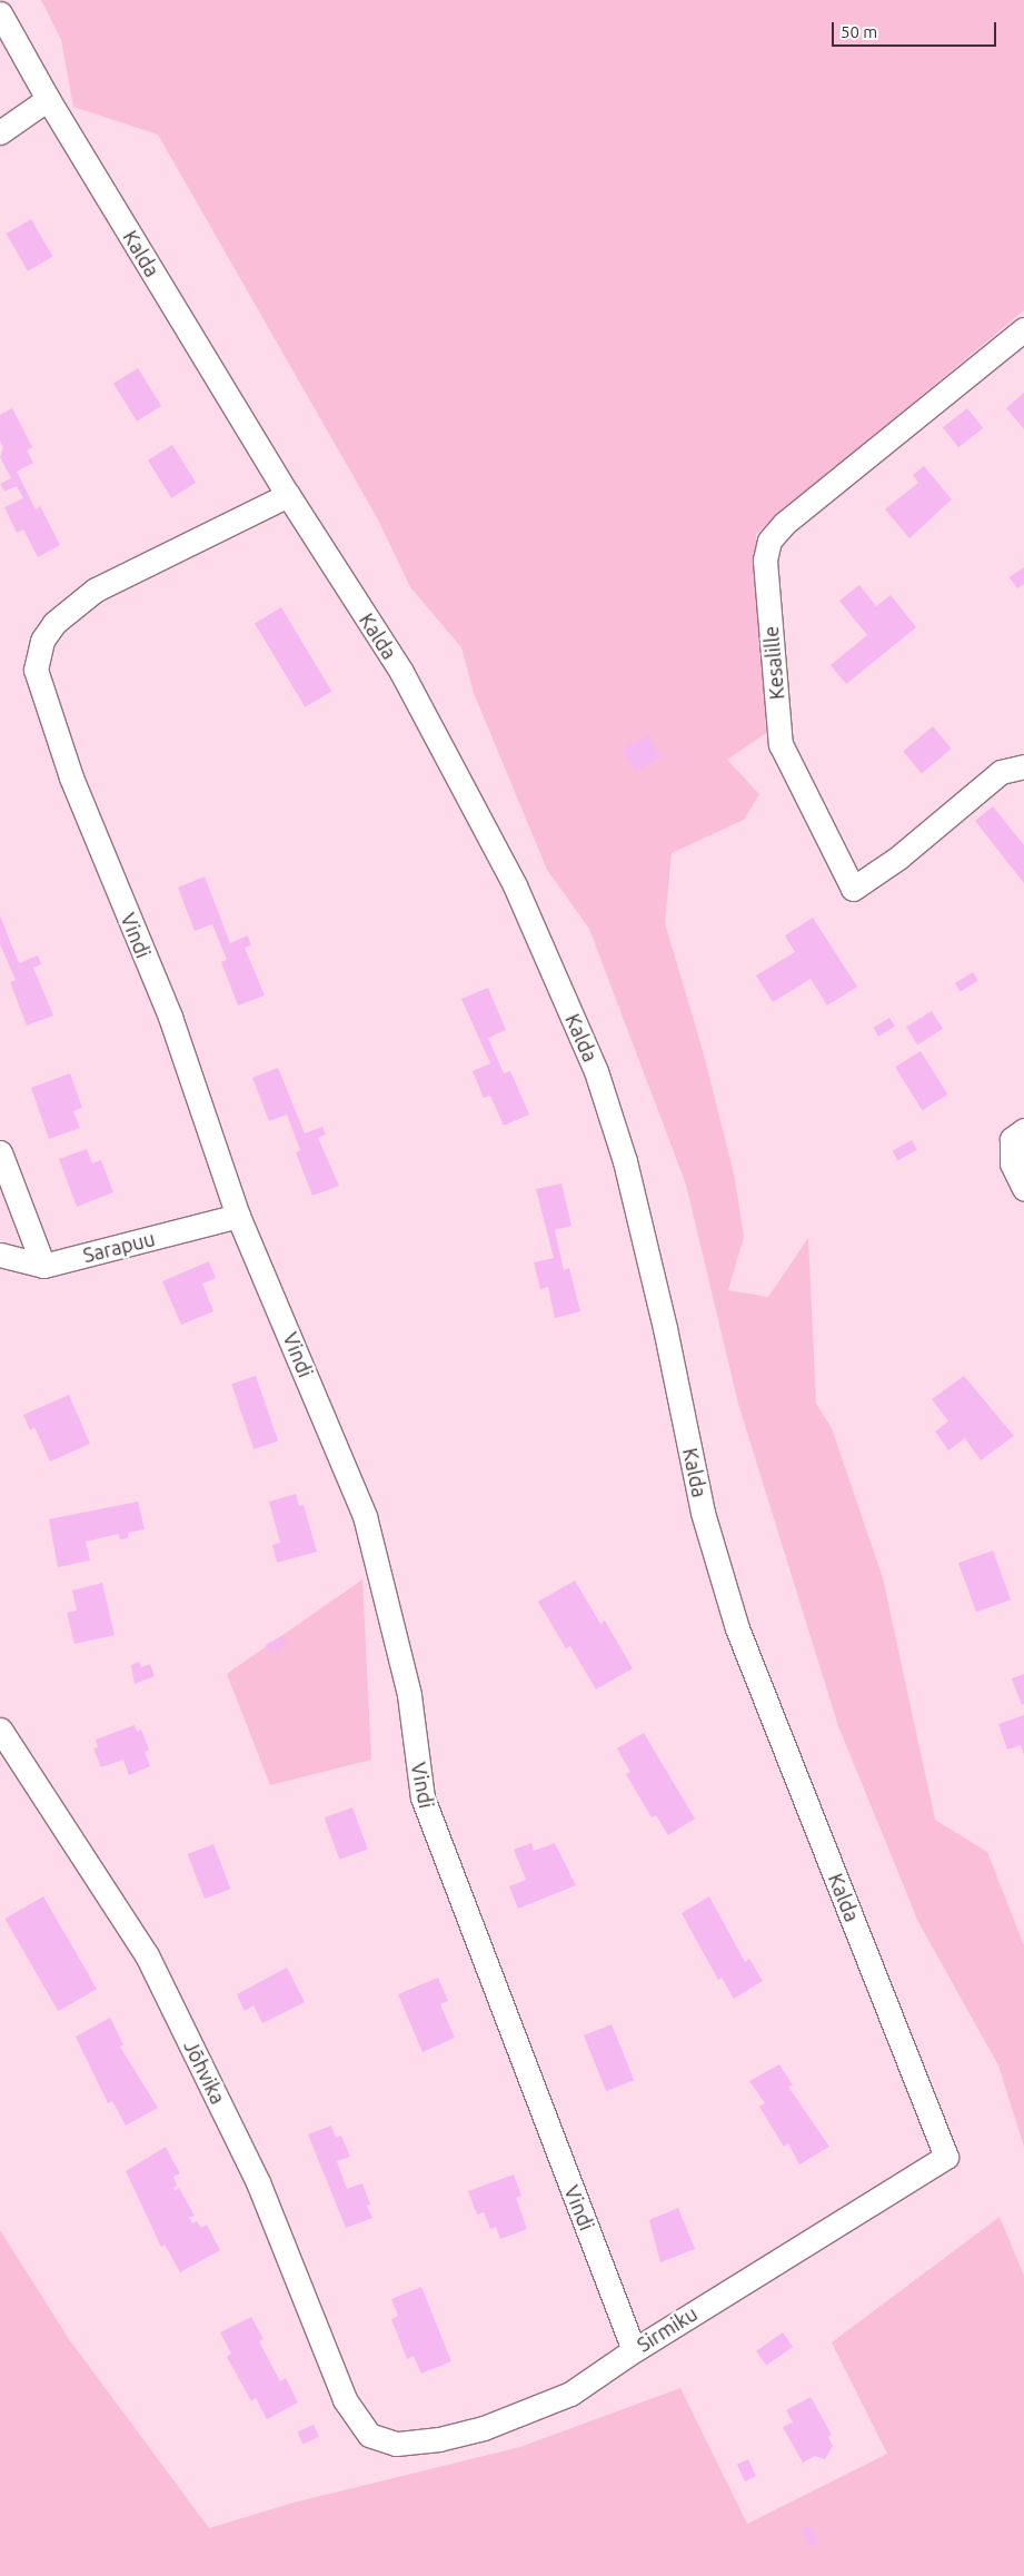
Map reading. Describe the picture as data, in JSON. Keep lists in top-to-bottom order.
{
  "streets": {
    "street": [
      "Kalda",
      "Kesalille",
      "Vindi",
      "Sarapuu",
      "Jõhvika",
      "Sirmiku"
    ]
  },
  "crossings": [
    ["Kalda", "Vindi"],
    ["Kalda", "Sirmiku"],
    ["Vindi", "Sarapuu"],
    ["Vindi", "Sirmiku"],
    ["Jõhvika", "Sirmiku"]
  ],
  "scale_bar": "50 m"
}
